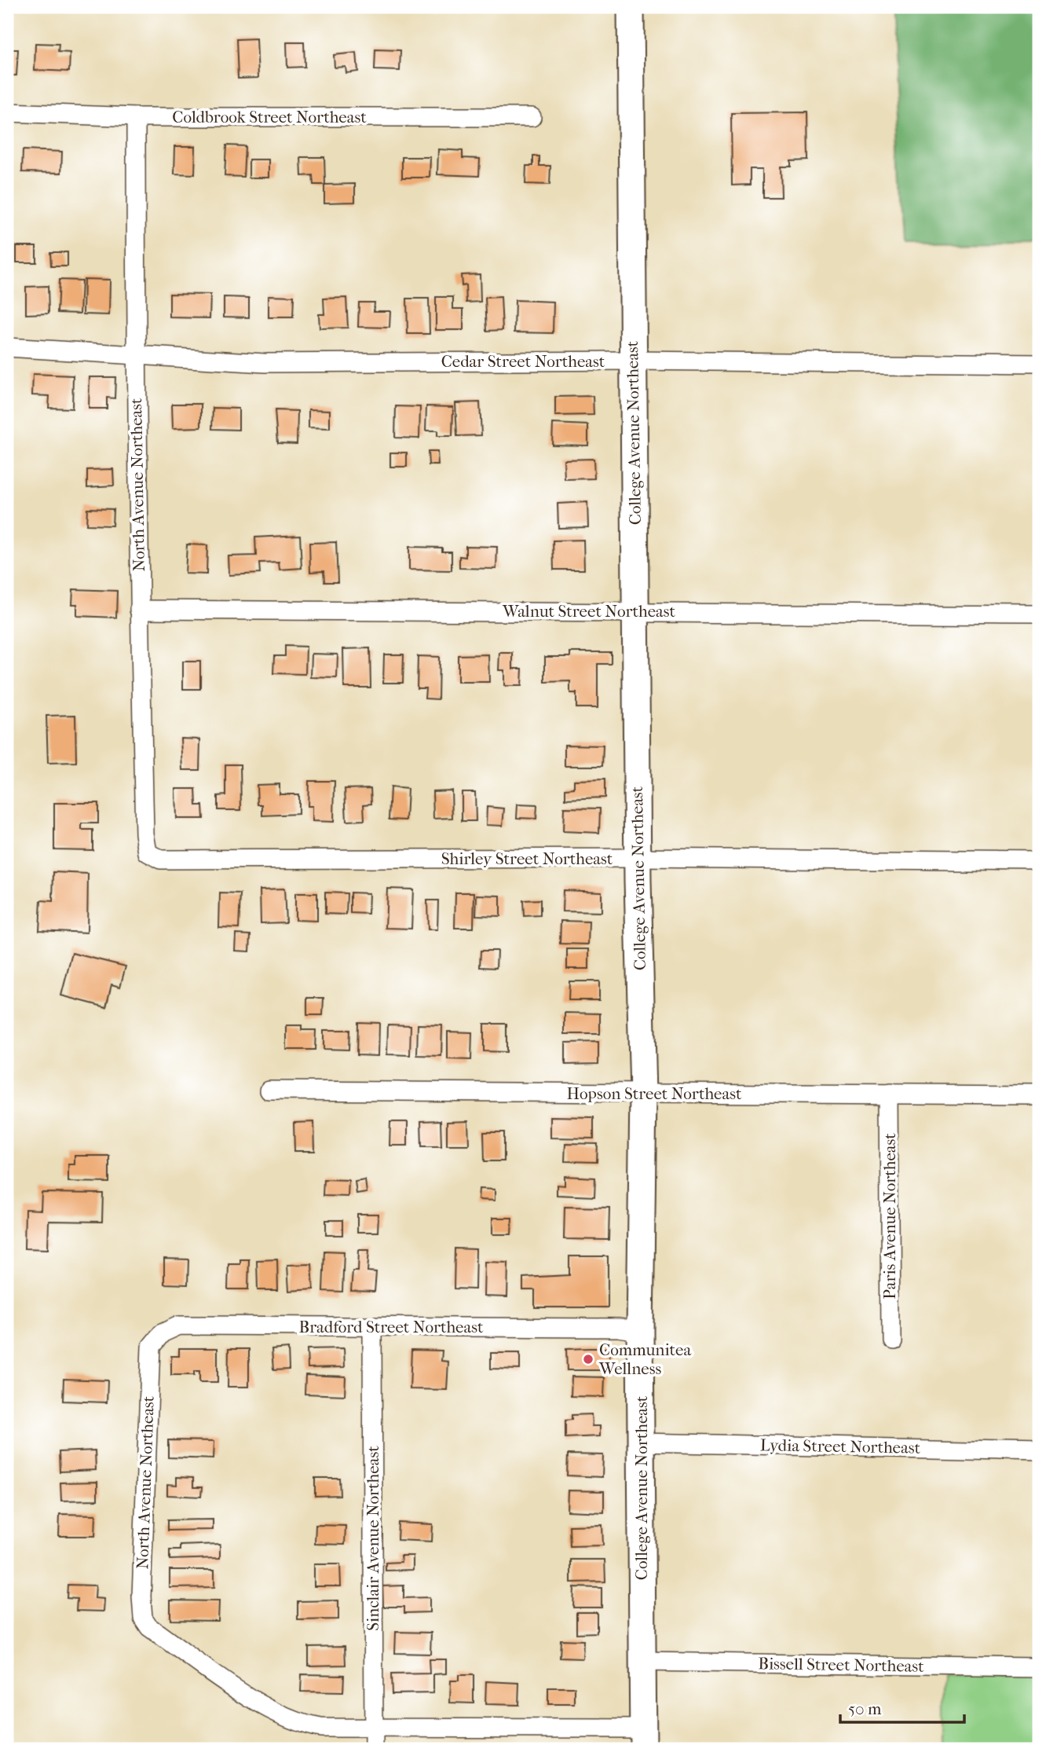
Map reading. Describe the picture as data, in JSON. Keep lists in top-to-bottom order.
{
  "streets": {
    "main road": ["College Avenue Northeast"],
    "street": [
      "Coldbrook Street Northeast",
      "Cedar Street Northeast",
      "North Avenue Northeast",
      "Walnut Street Northeast",
      "Shirley Street Northeast",
      "Hopson Street Northeast",
      "Paris Avenue Northeast",
      "Bradford Street Northeast",
      "Lydia Street Northeast",
      "Sinclair Avenue Northeast",
      "Bissell Street Northeast"
    ]
  },
  "crossings": [
    ["Coldbrook Street Northeast", "North Avenue Northeast"],
    ["Cedar Street Northeast", "College Avenue Northeast"],
    ["Cedar Street Northeast", "North Avenue Northeast"],
    ["College Avenue Northeast", "Walnut Street Northeast"],
    ["College Avenue Northeast", "Shirley Street Northeast"],
    ["College Avenue Northeast", "Hopson Street Northeast"],
    ["College Avenue Northeast", "Bradford Street Northeast"],
    ["College Avenue Northeast", "Lydia Street Northeast"],
    ["College Avenue Northeast", "Bissell Street Northeast"],
    ["North Avenue Northeast", "Walnut Street Northeast"],
    ["North Avenue Northeast", "Shirley Street Northeast"],
    ["North Avenue Northeast", "Bradford Street Northeast"],
    ["North Avenue Northeast", "Sinclair Avenue Northeast"],
    ["Hopson Street Northeast", "Paris Avenue Northeast"],
    ["Bradford Street Northeast", "Sinclair Avenue Northeast"]
  ],
  "places": ["Communitea Wellness"],
  "scale_bar": "50 m"
}
